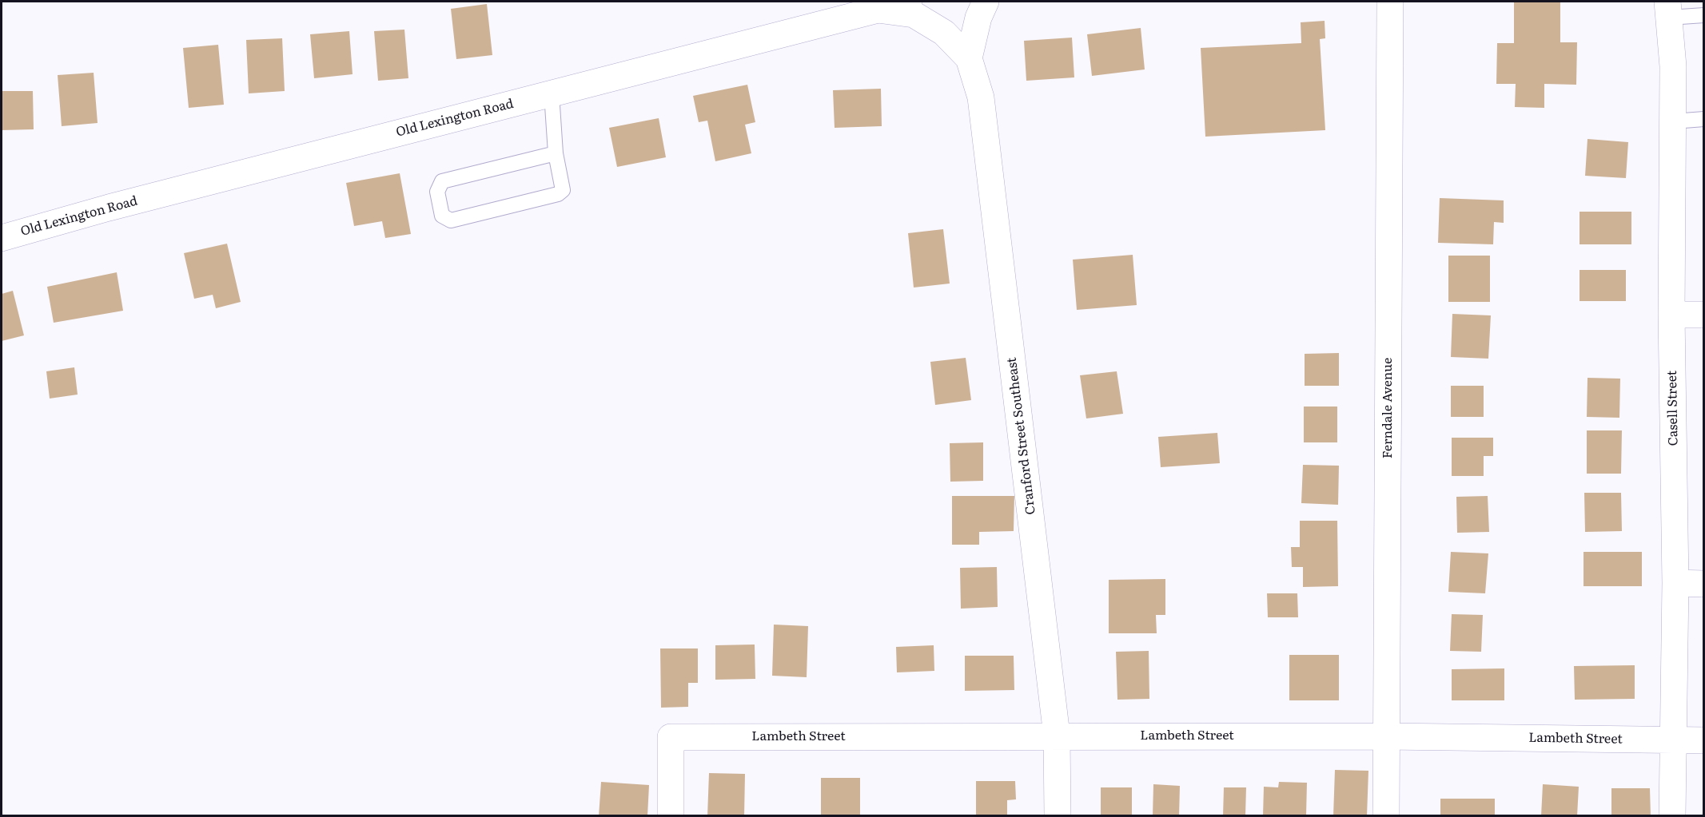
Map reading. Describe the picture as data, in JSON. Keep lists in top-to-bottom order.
{
  "streets": {
    "street": [
      "Old Lexington Road",
      "Ferndale Avenue",
      "Casell Street",
      "Cranford Street Southeast",
      "Lambeth Street"
    ]
  },
  "crossings": [
    ["Old Lexington Road", "Cranford Street Southeast"],
    ["Ferndale Avenue", "Lambeth Street"],
    ["Casell Street", "Lambeth Street"],
    ["Cranford Street Southeast", "Lambeth Street"]
  ]
}
